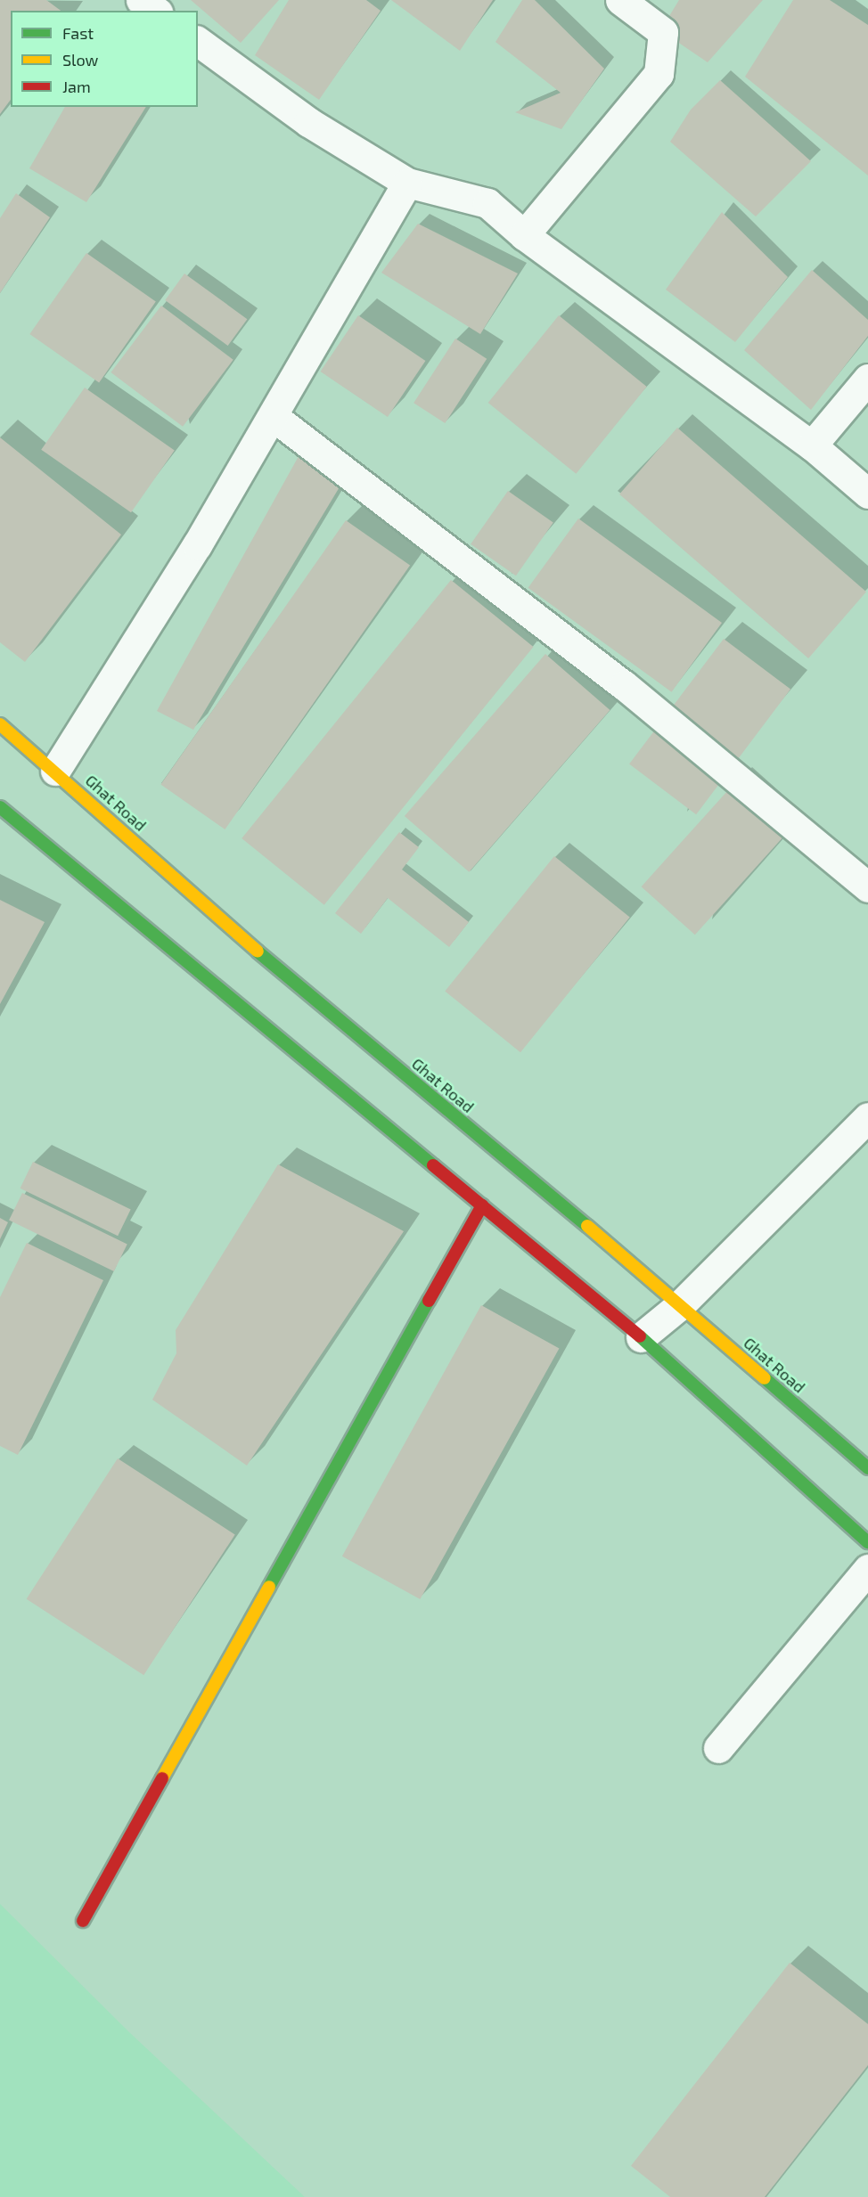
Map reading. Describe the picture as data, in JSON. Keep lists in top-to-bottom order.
{
  "streets": {
    "main road": ["Ghat Road"]
  },
  "legend": ["Fast", "Slow", "Jam"]
}
